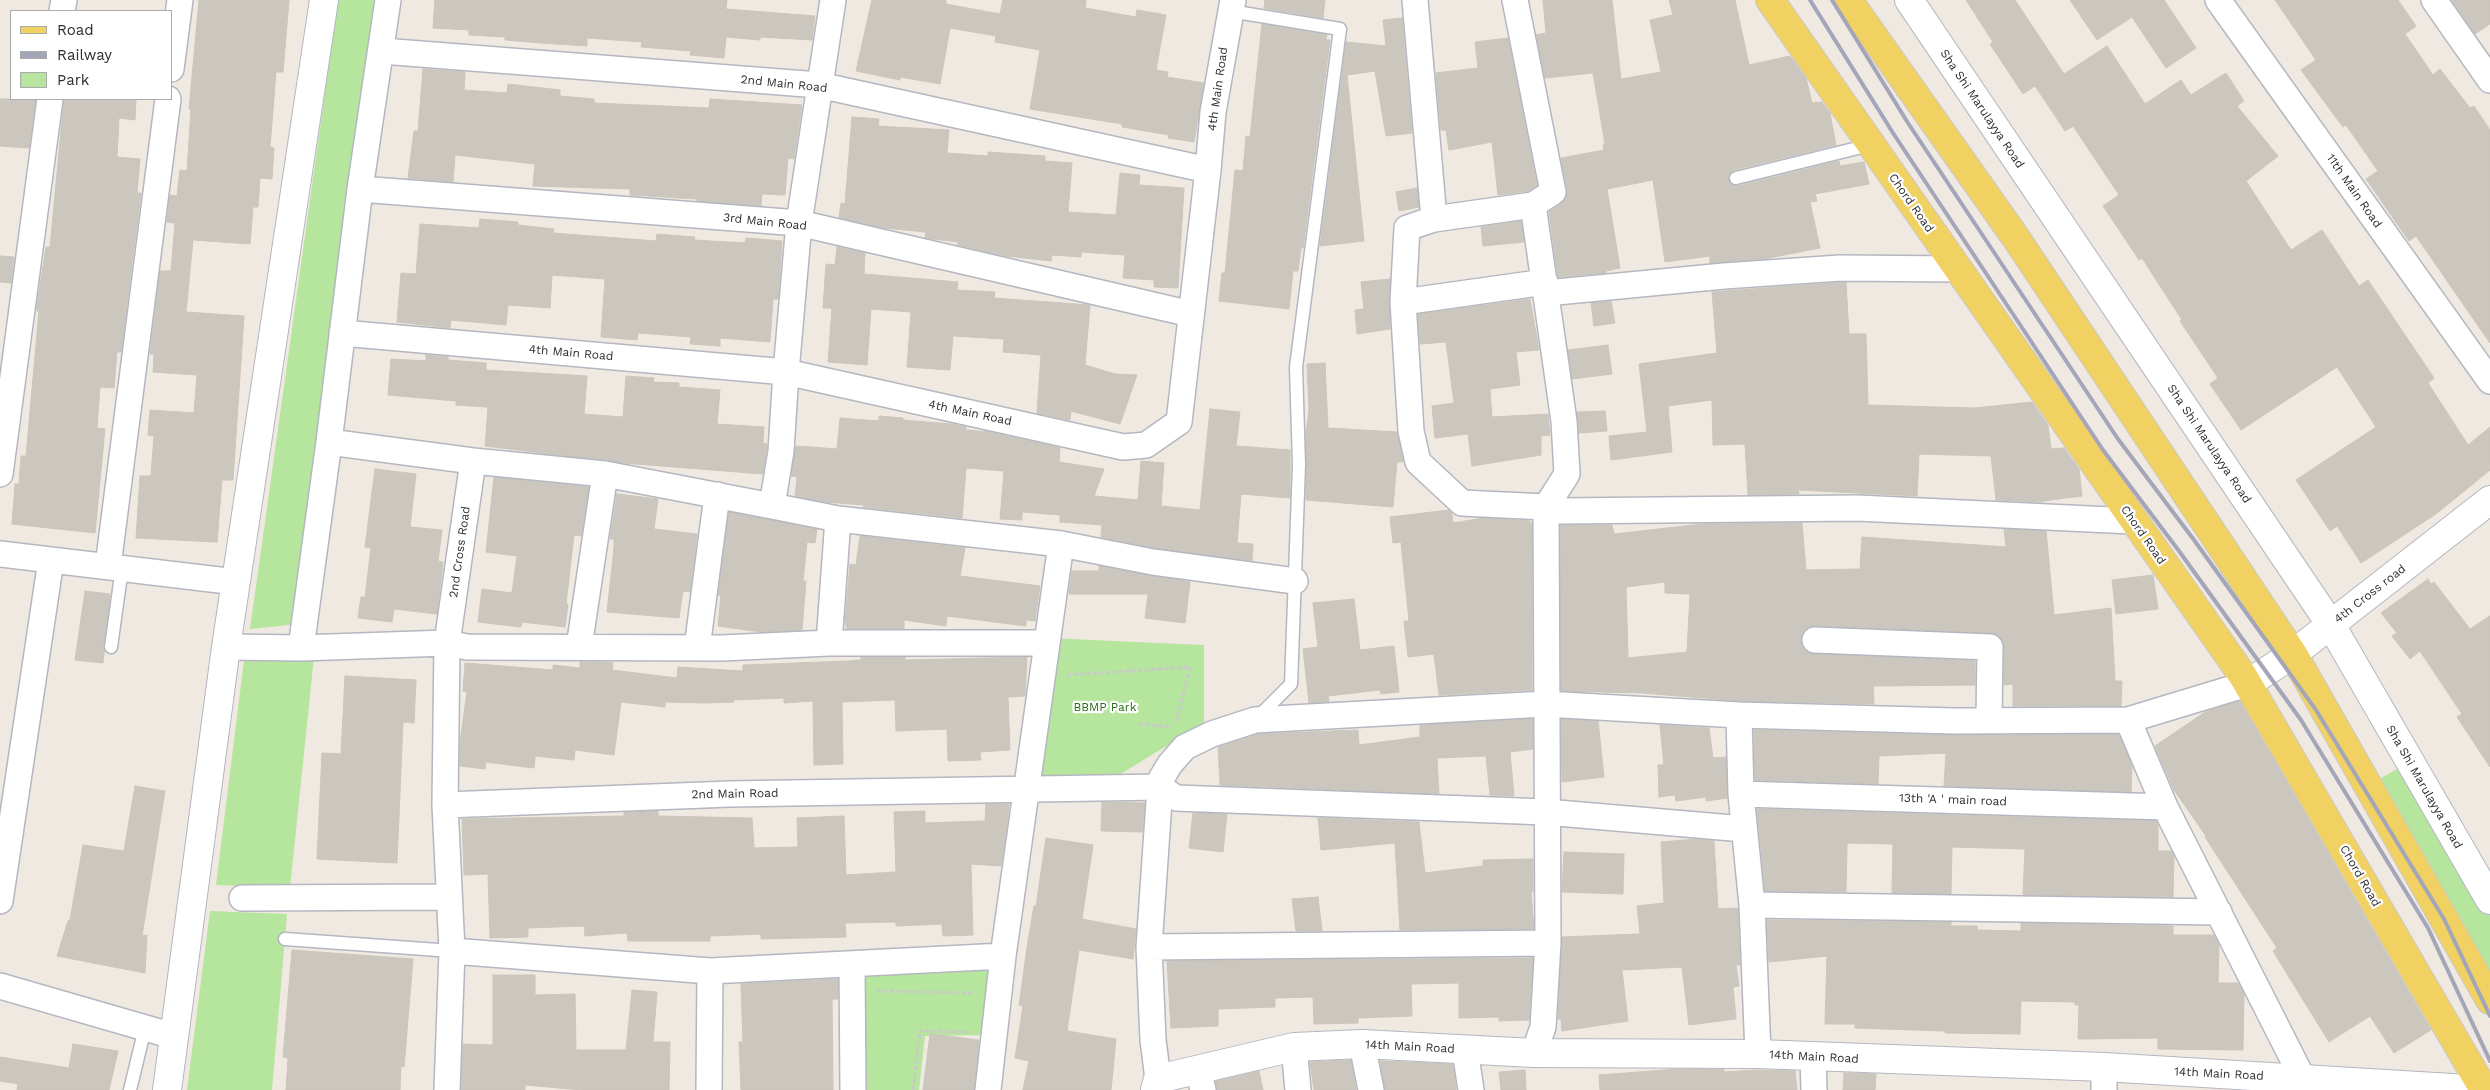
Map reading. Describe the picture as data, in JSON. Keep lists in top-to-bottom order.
{
  "streets": {
    "main road": ["Chord Road"],
    "street": [
      "2nd Main Road",
      "4th Main Road",
      "Sha Shi Marulayya Road",
      "11th Main Road",
      "3rd Main Road",
      "2nd Cross Road",
      "4th Cross road",
      "13th 'A ' main road",
      "14th Main Road"
    ]
  },
  "crossings": [
    ["2nd Main Road", "4th Main Road"],
    ["2nd Main Road", "2nd Cross Road"],
    ["4th Main Road", "3rd Main Road"],
    ["Sha Shi Marulayya Road", "4th Cross road"],
    ["Chord Road", "4th Cross road"],
    ["Chord Road", "14th Main Road"]
  ],
  "parks": ["BBMP Park"],
  "legend": ["Road", "Railway", "Park"]
}
